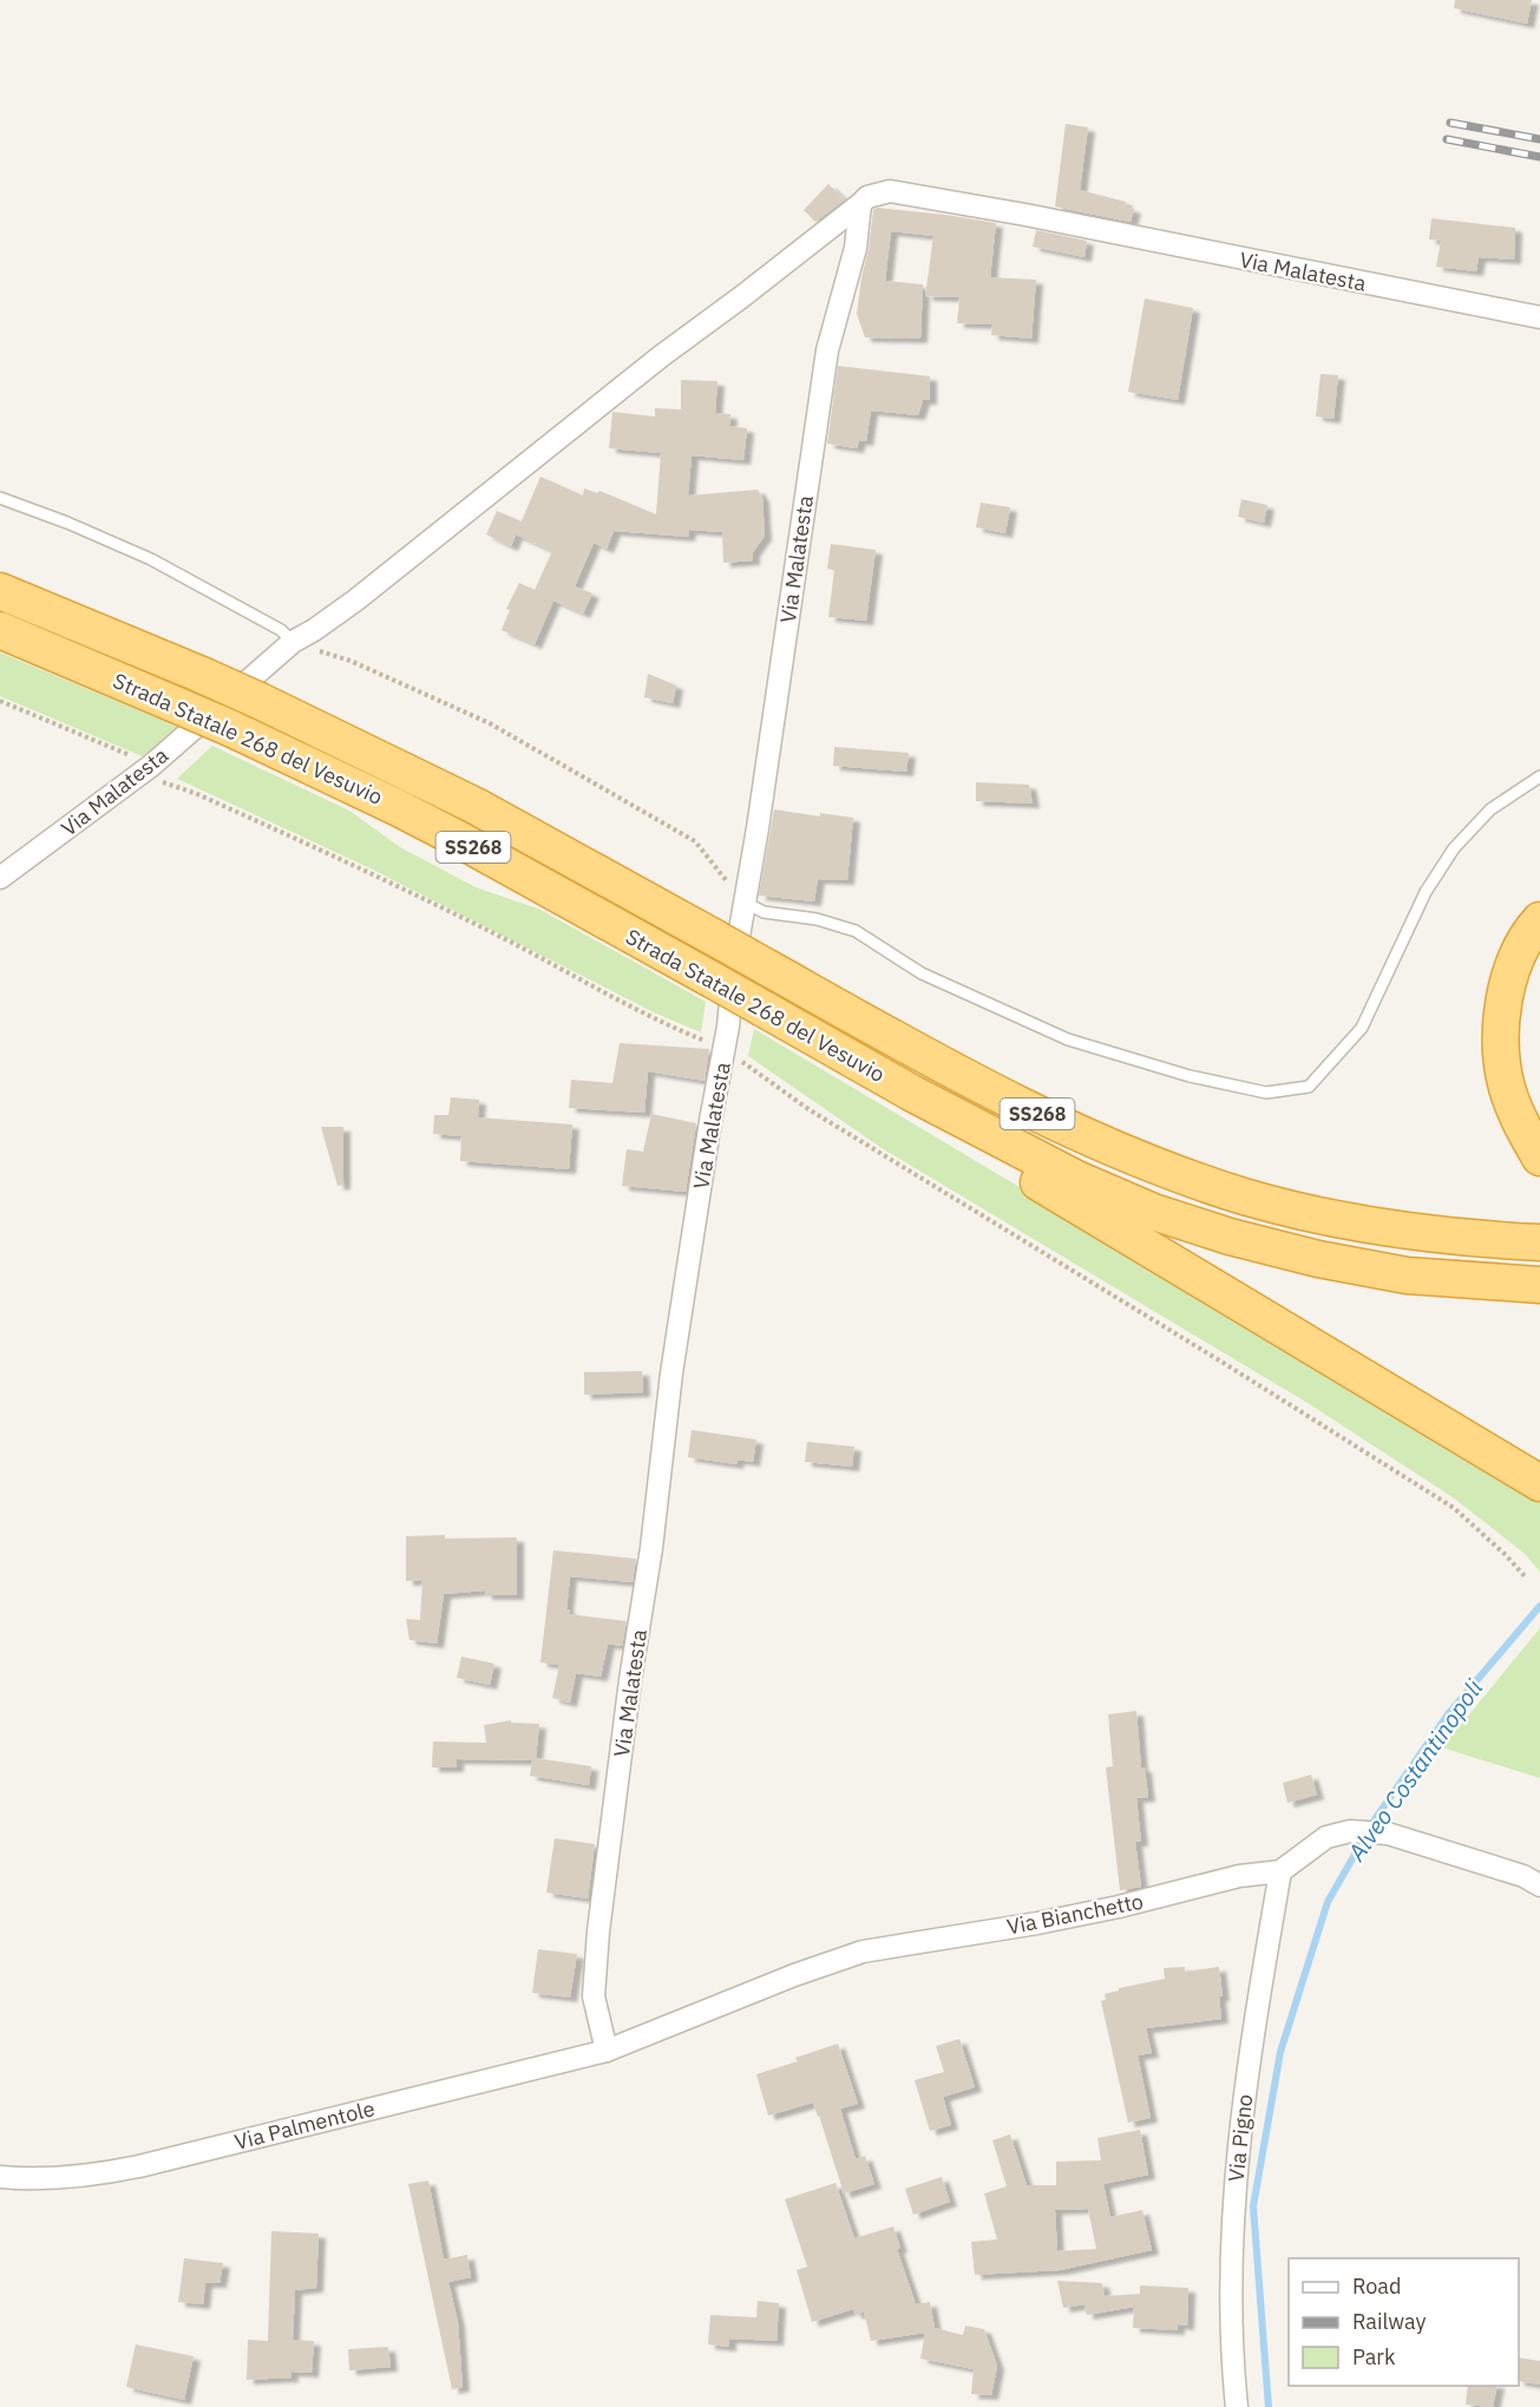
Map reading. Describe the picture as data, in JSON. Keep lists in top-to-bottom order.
{
  "streets": {
    "highway": ["Strada Statale 268 del Vesuvio", "SS268"],
    "street": [
      "Via Malatesta",
      "Via Bianchetto",
      "Via Palmentole",
      "Via Pigno"
    ]
  },
  "crossings": [
    ["Via Malatesta", "Via Bianchetto"],
    ["Via Malatesta", "Via Palmentole"],
    ["Via Bianchetto", "Via Palmentole"],
    ["Via Bianchetto", "Via Pigno"]
  ],
  "water": ["Alveo Costantinopoli"],
  "legend": ["Road", "Railway", "Park"]
}
